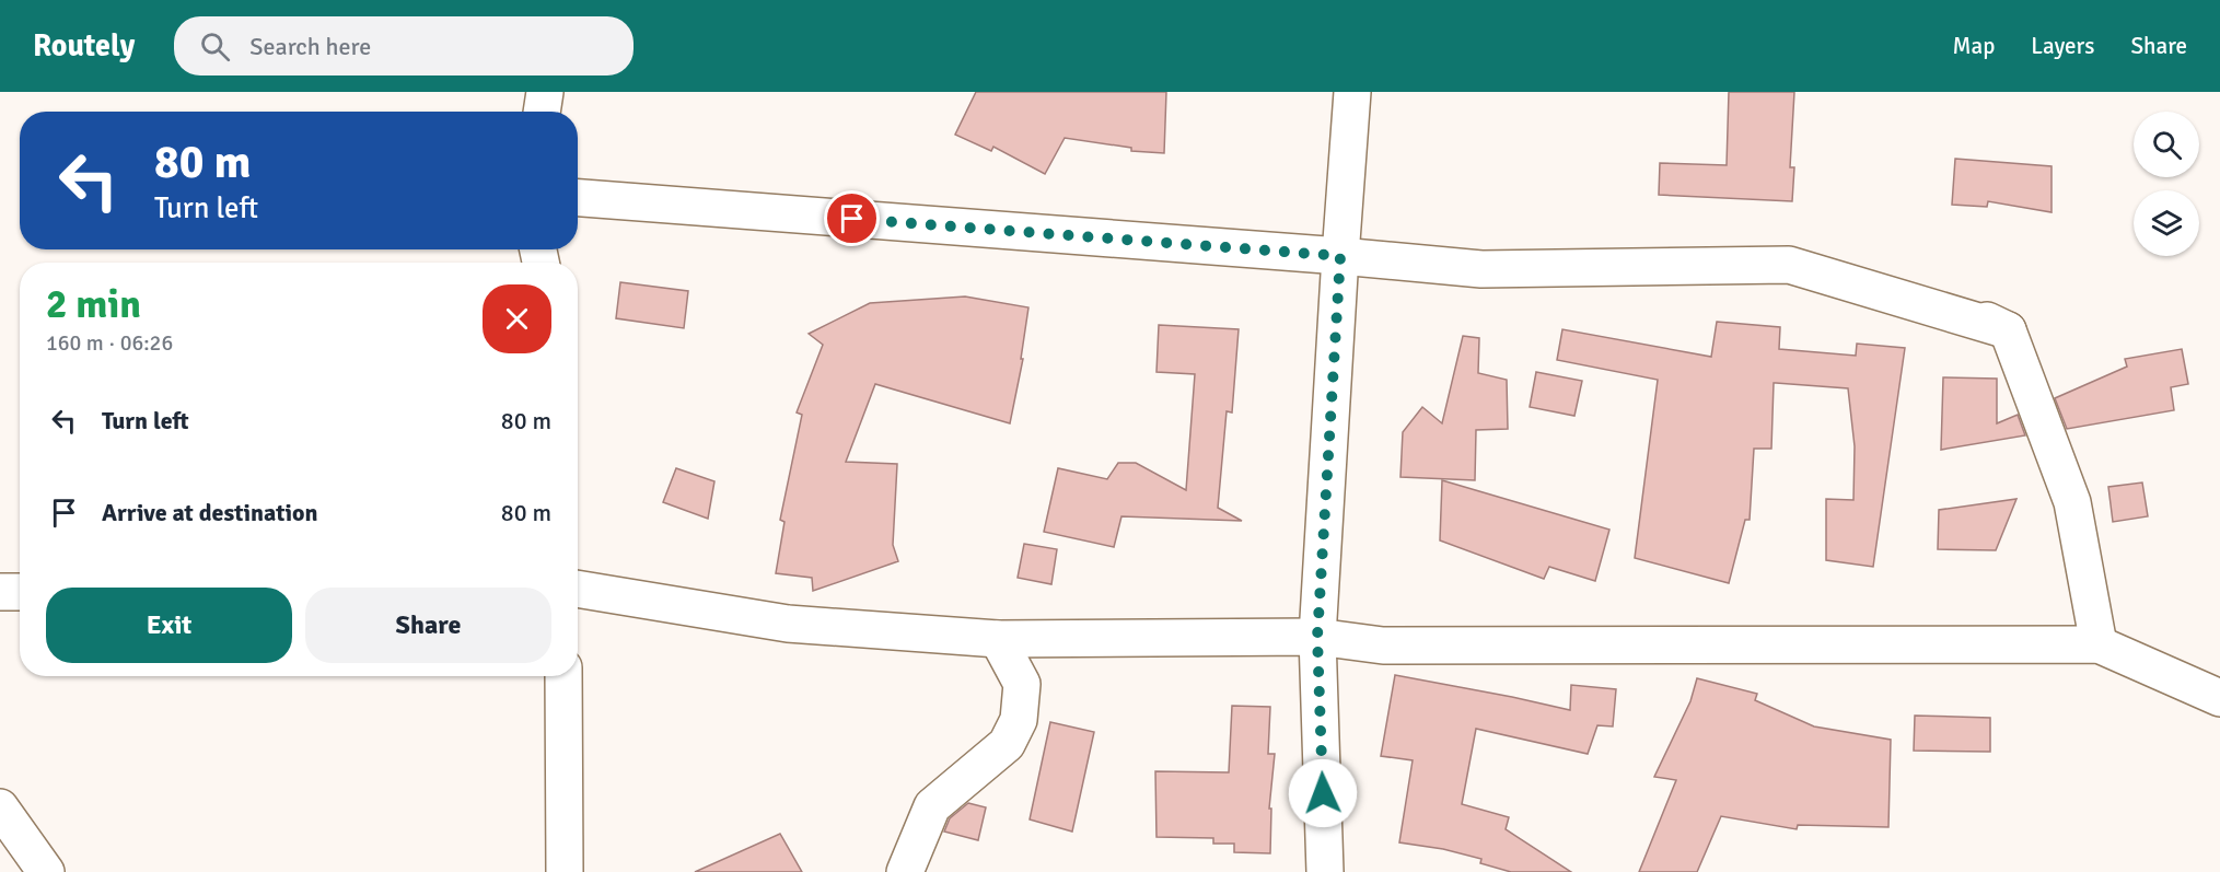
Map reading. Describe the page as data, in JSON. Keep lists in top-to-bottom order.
{
  "page": {
    "header": "Routely",
    "search": "Search here",
    "nav": ["Map", "Layers", "Share"],
    "turn": ["80 m", "Turn left"],
    "heading": ["2 min", "160 m · 06:26"],
    "list": [
      {
        "name": "Turn left",
        "value": "80 m"
      },
      {
        "name": "Arrive at destination",
        "value": "80 m"
      }
    ],
    "buttons": ["Exit", "Share"]
  }
}
